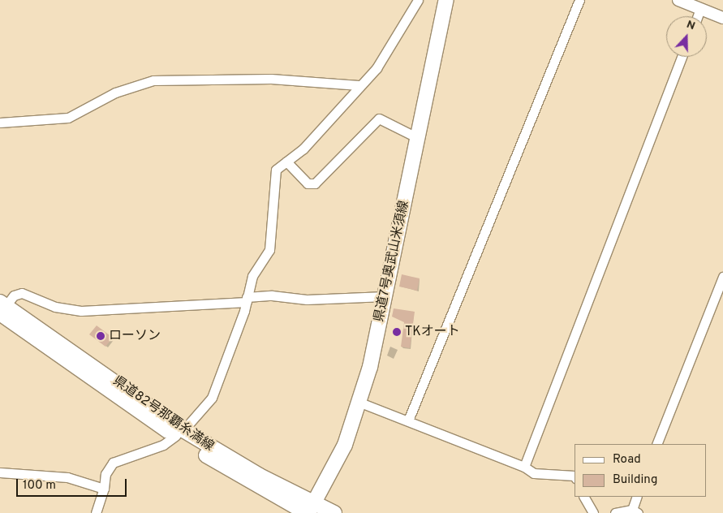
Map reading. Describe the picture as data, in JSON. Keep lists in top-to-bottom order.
{
  "streets": {
    "main road": ["県道7号奥武山米須線", "県道82号那覇糸満線"]
  },
  "crossings": [
    ["県道7号奥武山米須線", "県道82号那覇糸満線"]
  ],
  "places": ["TKオート", "ローソン"],
  "legend": ["Road", "Building"],
  "scale_bar": "100 m",
  "north": "top"
}
